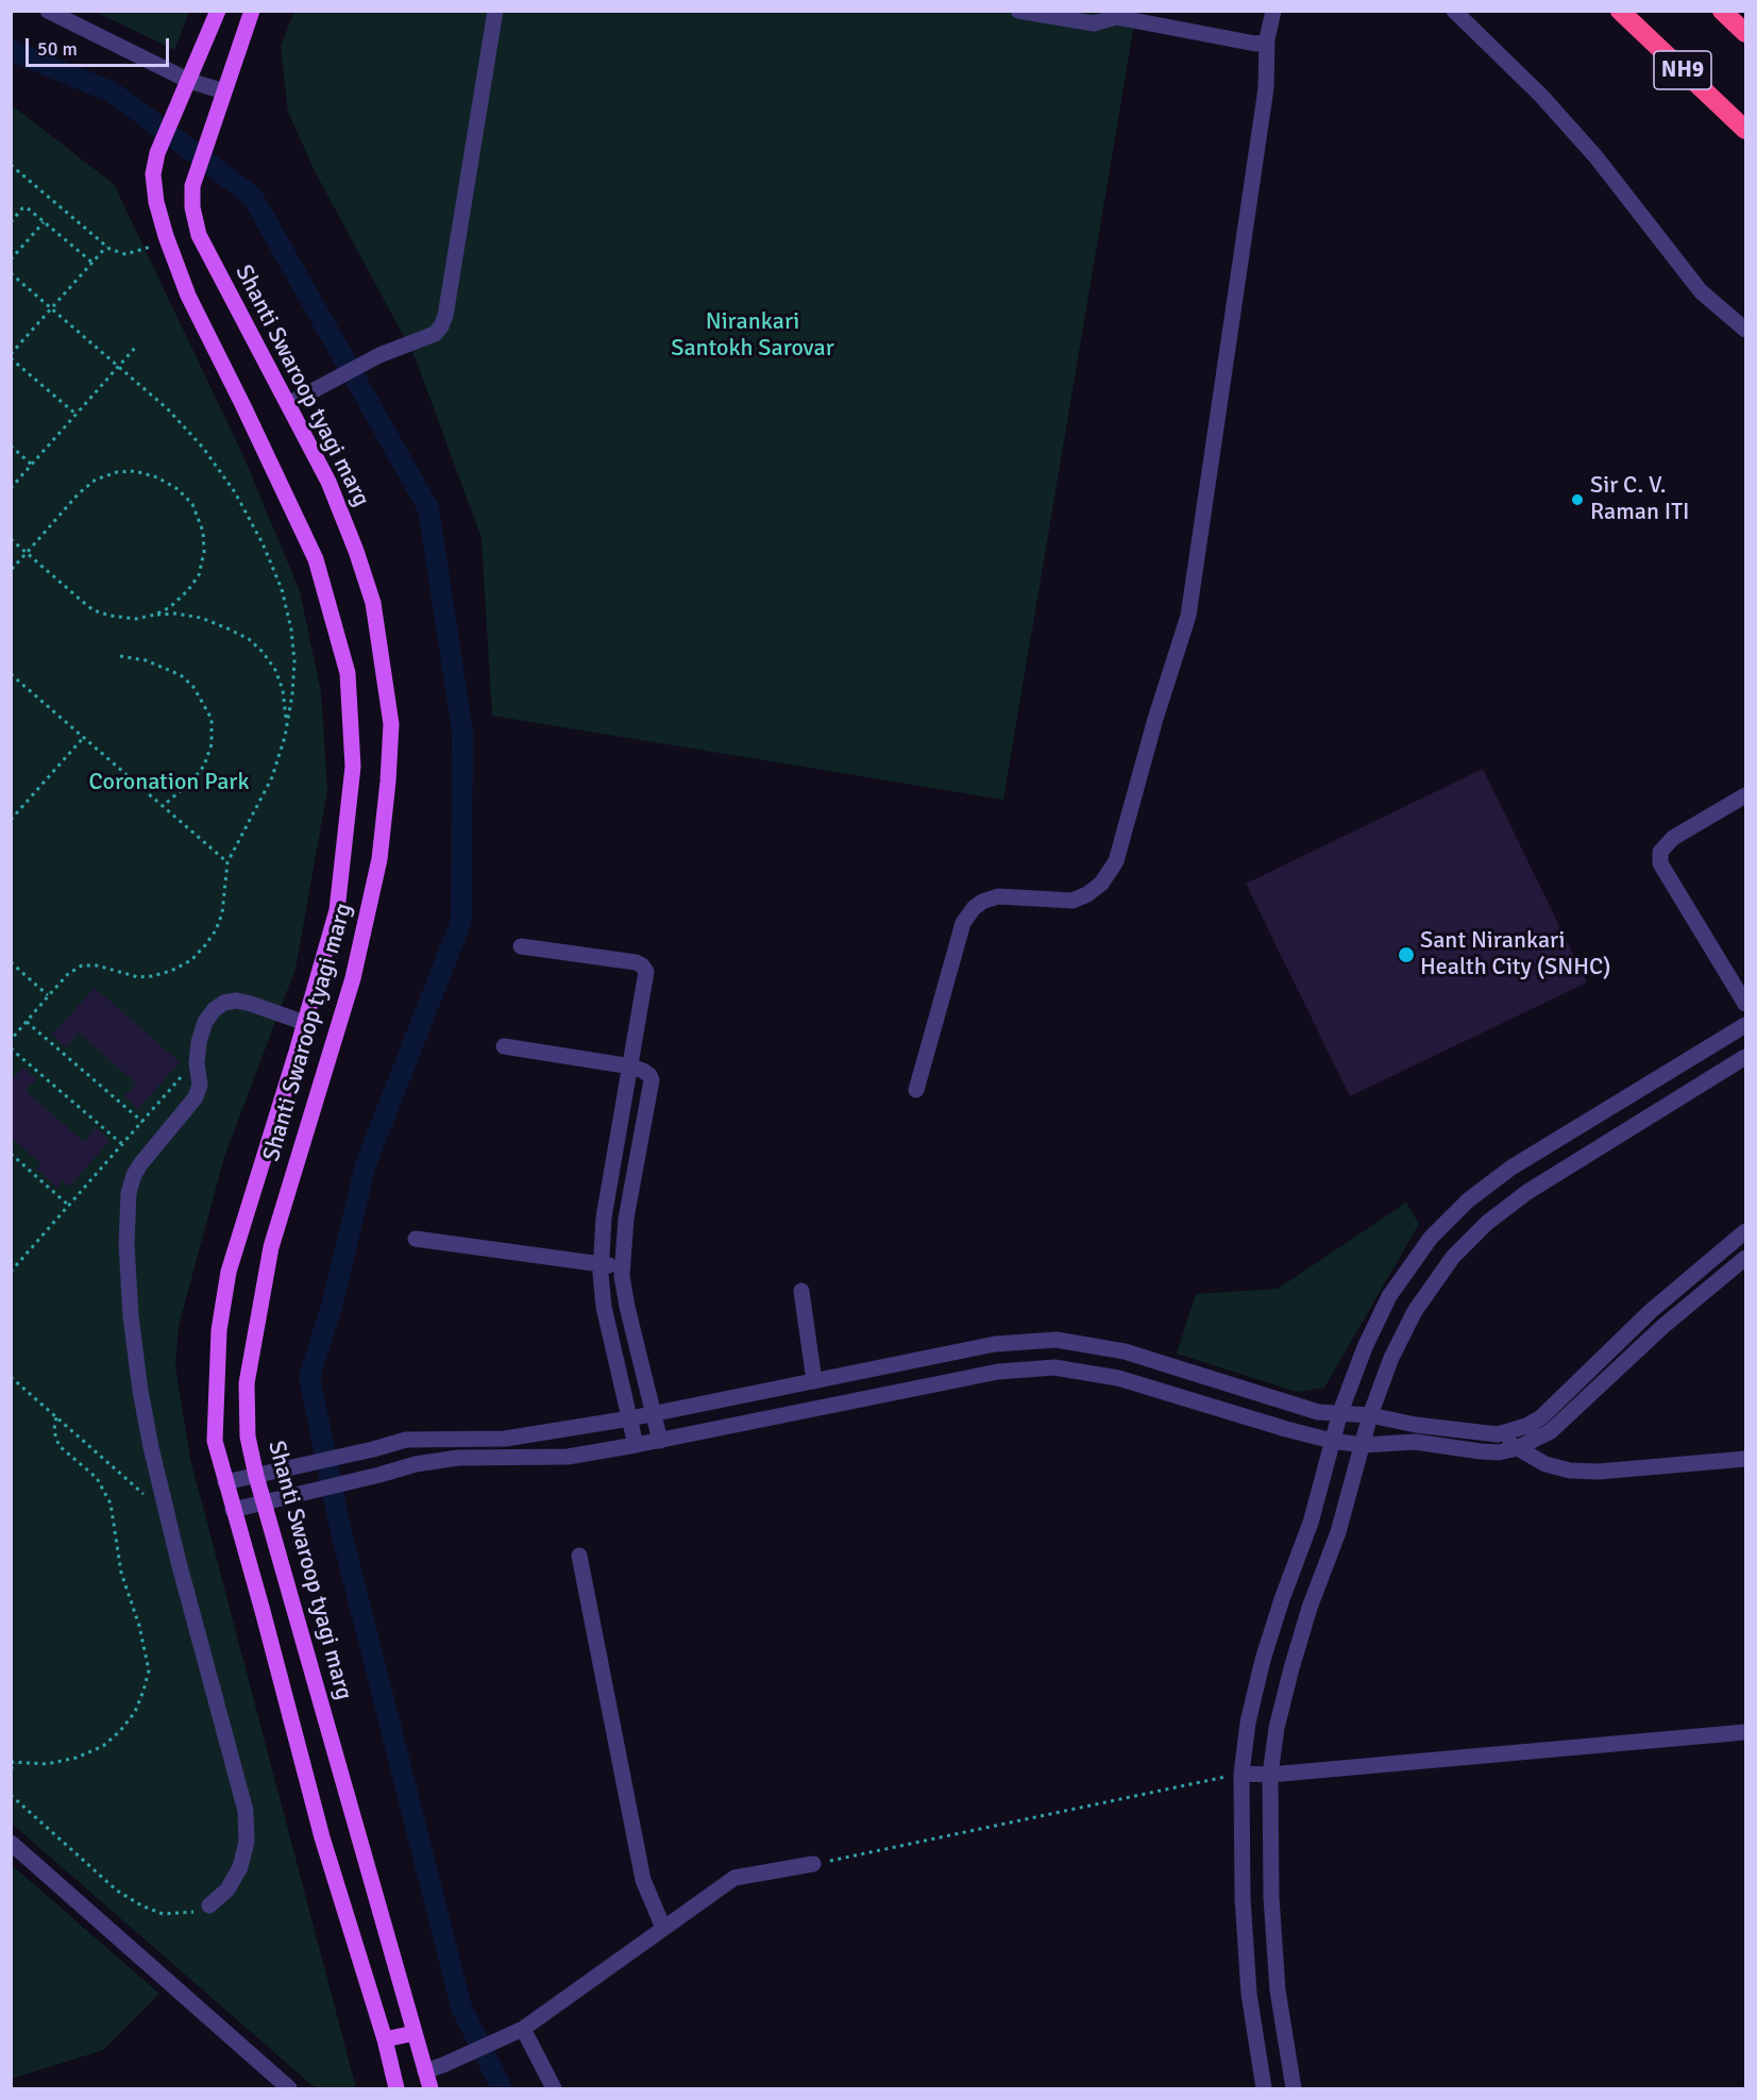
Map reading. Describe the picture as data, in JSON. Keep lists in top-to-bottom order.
{
  "streets": {
    "highway": ["NH9"],
    "main road": ["Shanti Swaroop tyagi marg"]
  },
  "parks": ["Nirankari Santokh Sarovar", "Coronation Park"],
  "places": ["Sir C. V. Raman ITI", "Sant Nirankari Health City (SNHC)"],
  "scale_bar": "50 m"
}
